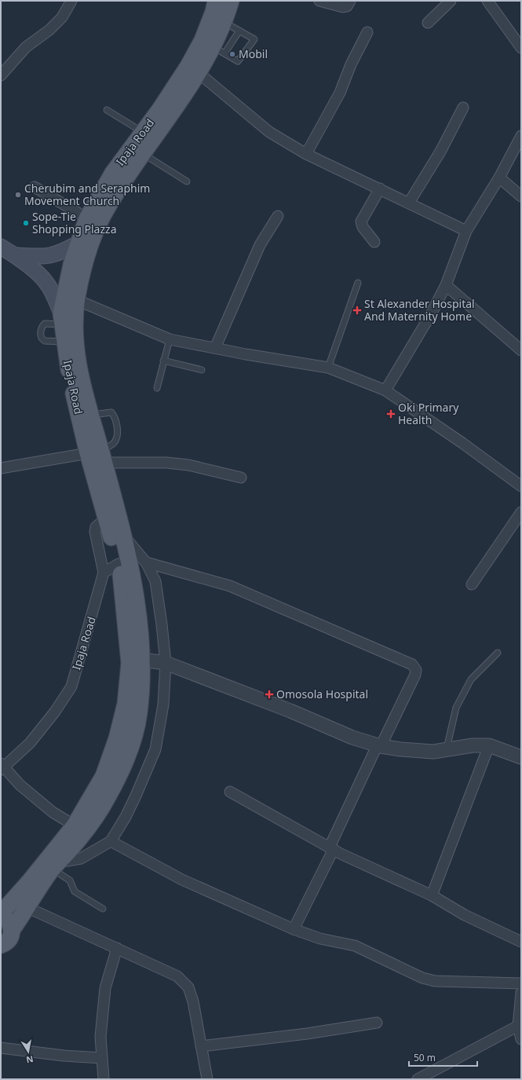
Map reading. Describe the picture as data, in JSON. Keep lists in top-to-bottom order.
{
  "streets": {
    "main road": ["Ipaja Road"]
  },
  "places": {
    "other": ["Mobil", "Cherubim and Seraphim Movement Church", "Sope-Tie Shopping Plazza"],
    "health": ["St Alexander Hospital And Maternity Home", "Oki Primary Health", "Omosola Hospital"]
  },
  "scale_bar": "50 m",
  "north": "bottom"
}
